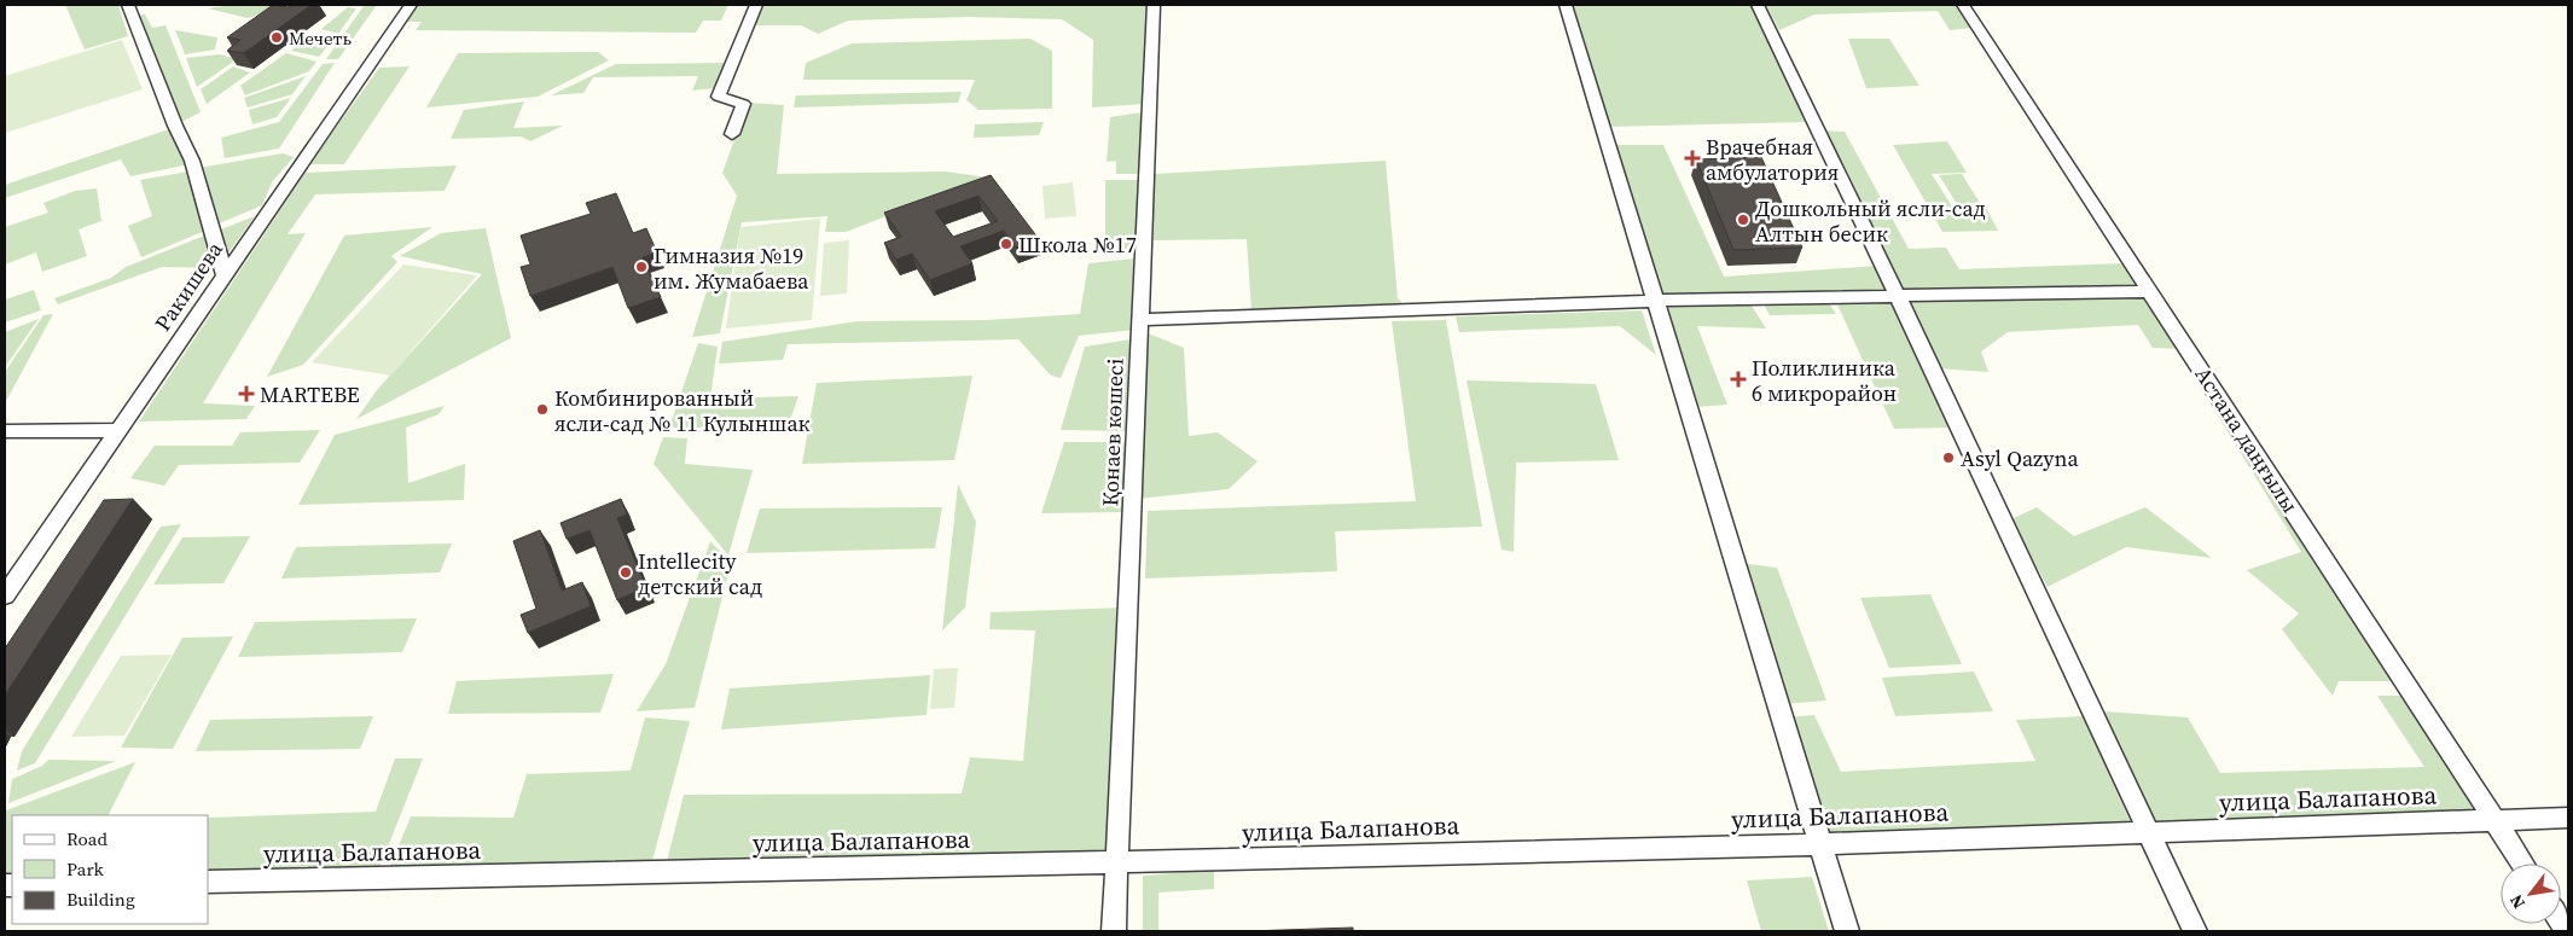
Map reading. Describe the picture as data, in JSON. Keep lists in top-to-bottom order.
{
  "streets": {
    "street": [
      "Ракишева",
      "Қонаев көшесі",
      "Астана даңғылы",
      "улица Балапанова"
    ]
  },
  "crossings": [
    ["Қонаев көшесі", "улица Балапанова"],
    ["Астана даңғылы", "улица Балапанова"]
  ],
  "places": {
    "other": [
      "Мечеть",
      "Дошкольный ясли-сад Алтын бесик",
      "Школа №17",
      "Гимназия №19 им. Жумабаева",
      "Комбинированный ясли-сад № 11 Кулыншак",
      "Asyl Qazyna",
      "Intellecity детский сад"
    ],
    "health": ["Врачебная амбулатория", "Поликлиника 6 микрорайон", "MARTEBE"]
  },
  "legend": ["Road", "Park", "Building"],
  "north": "bottom left"
}
